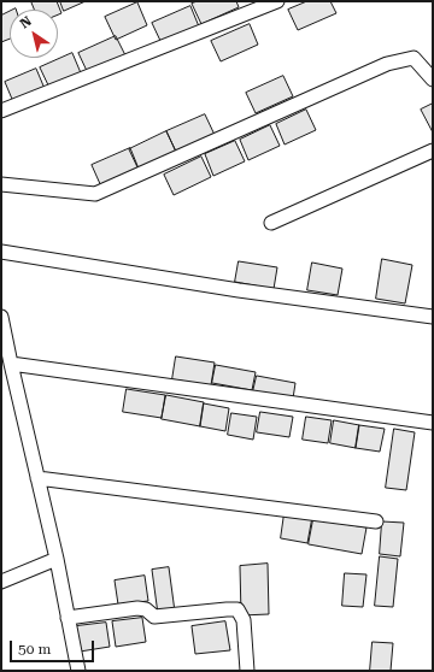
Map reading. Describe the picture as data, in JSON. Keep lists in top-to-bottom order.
{
  "scale_bar": "50 m",
  "north": "top left"
}
